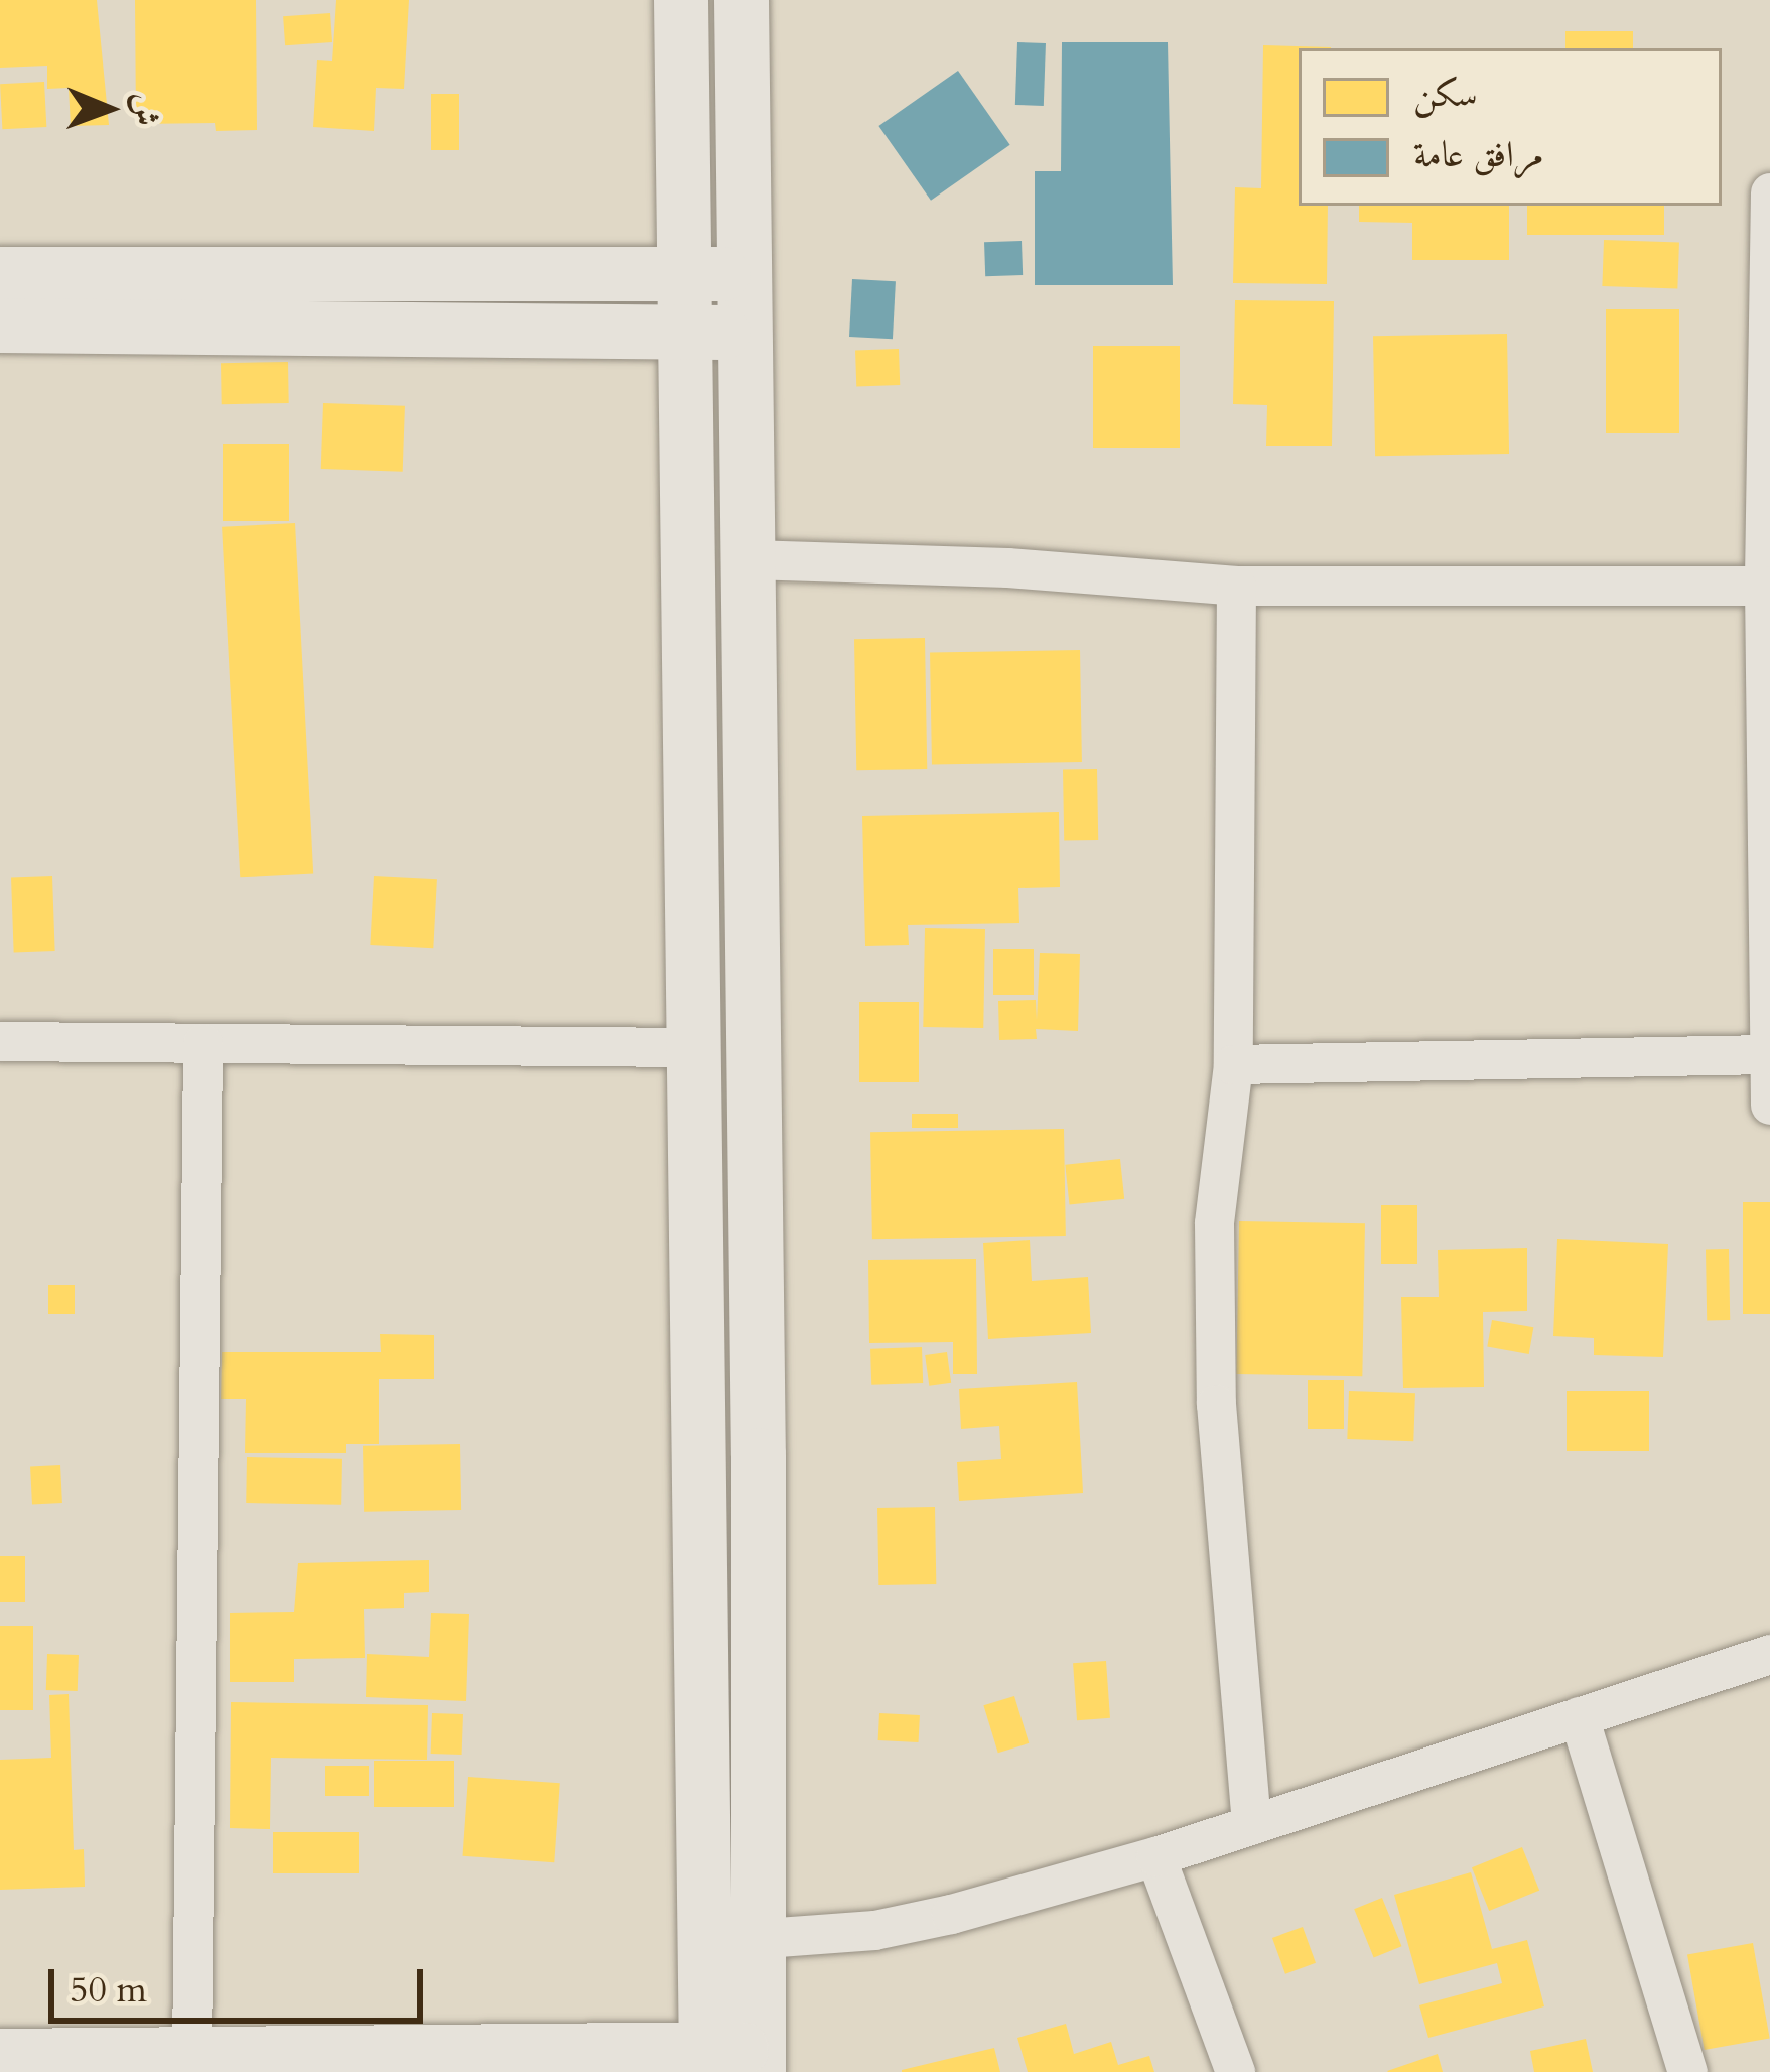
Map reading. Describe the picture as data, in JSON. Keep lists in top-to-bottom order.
{
  "legend": ["سكن", "مرافق عامة"],
  "scale_bar": "50 m",
  "north": "right"
}
